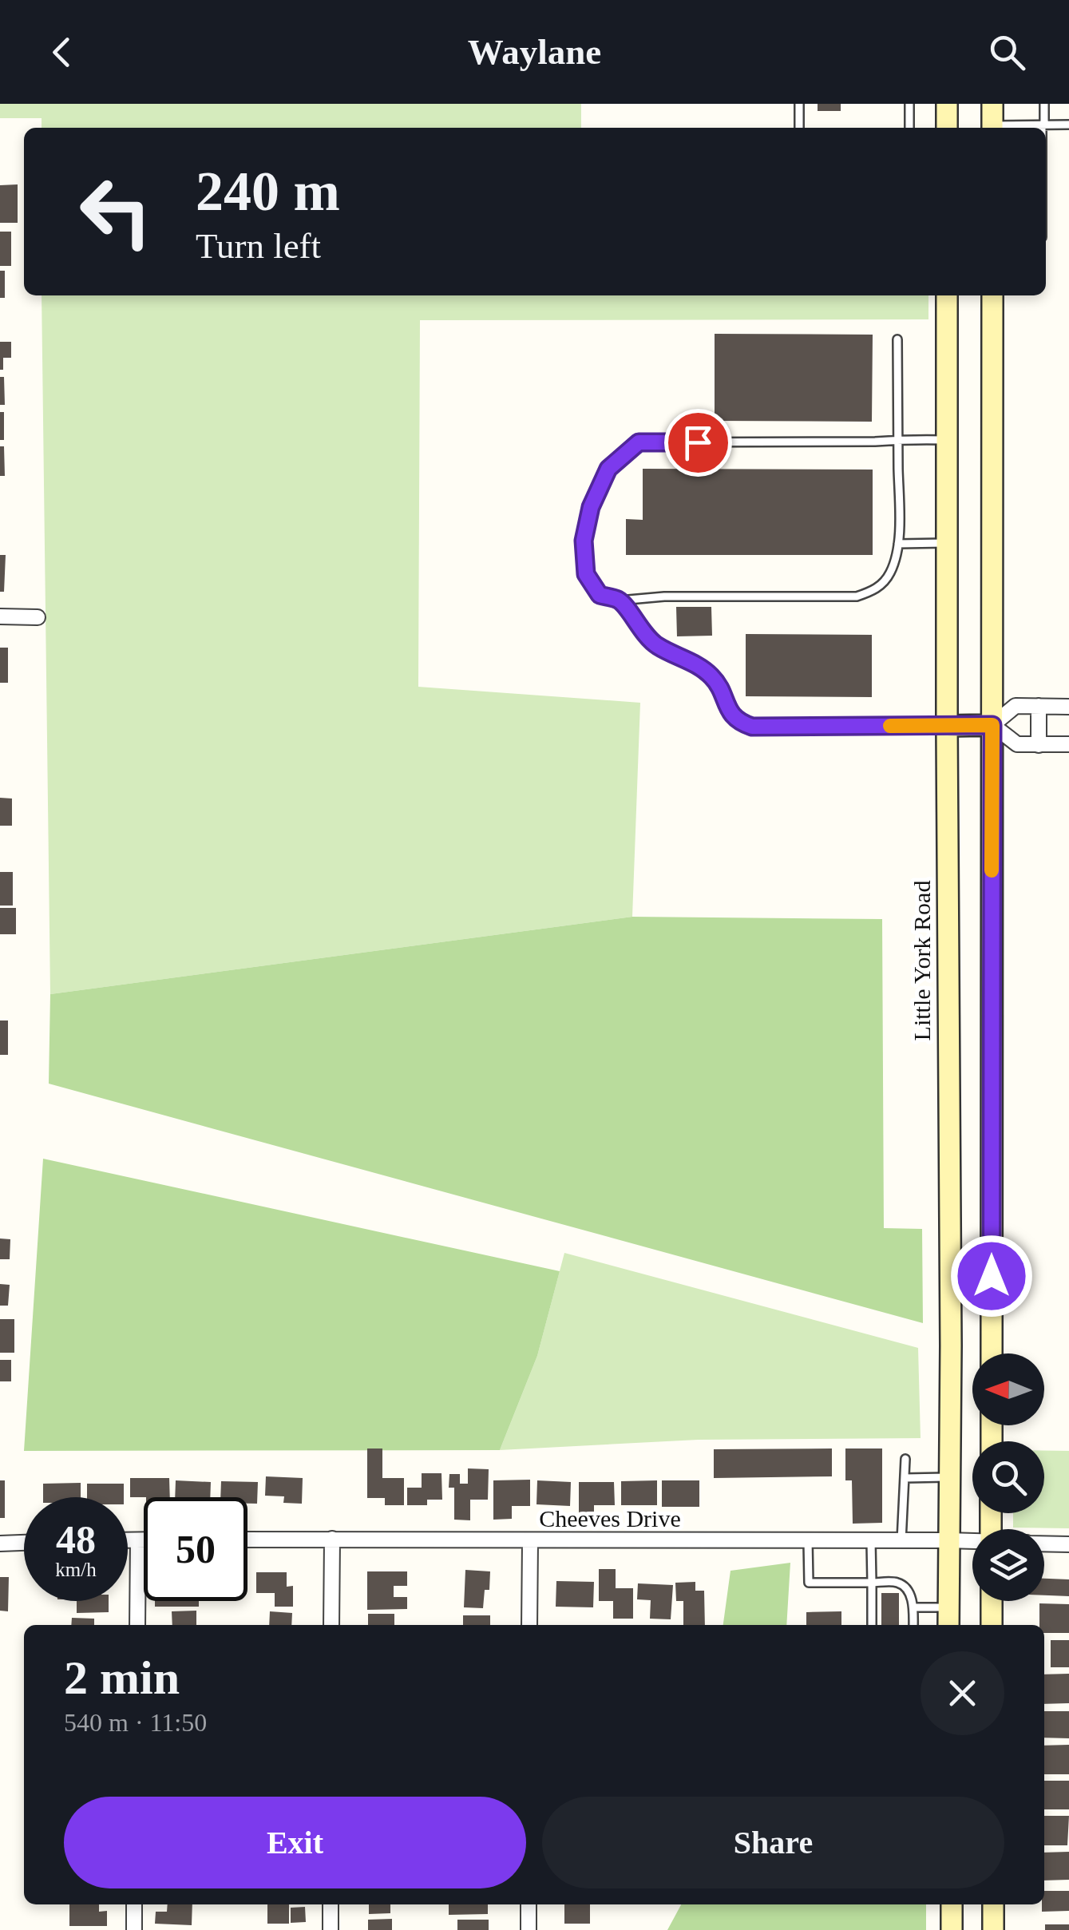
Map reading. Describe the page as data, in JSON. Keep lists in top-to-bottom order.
{
  "streets": {
    "main road": ["Little York Road"],
    "street": ["Cheeves Drive"]
  },
  "crossings": [
    ["Little York Road", "Cheeves Drive"]
  ],
  "north": "left",
  "page": {
    "header": "Waylane",
    "turn": ["240 m", "Turn left"],
    "speed": "48 km/h",
    "limit": "50",
    "heading": ["2 min", "540 m · 11:50"],
    "buttons": ["Exit", "Share"]
  }
}
